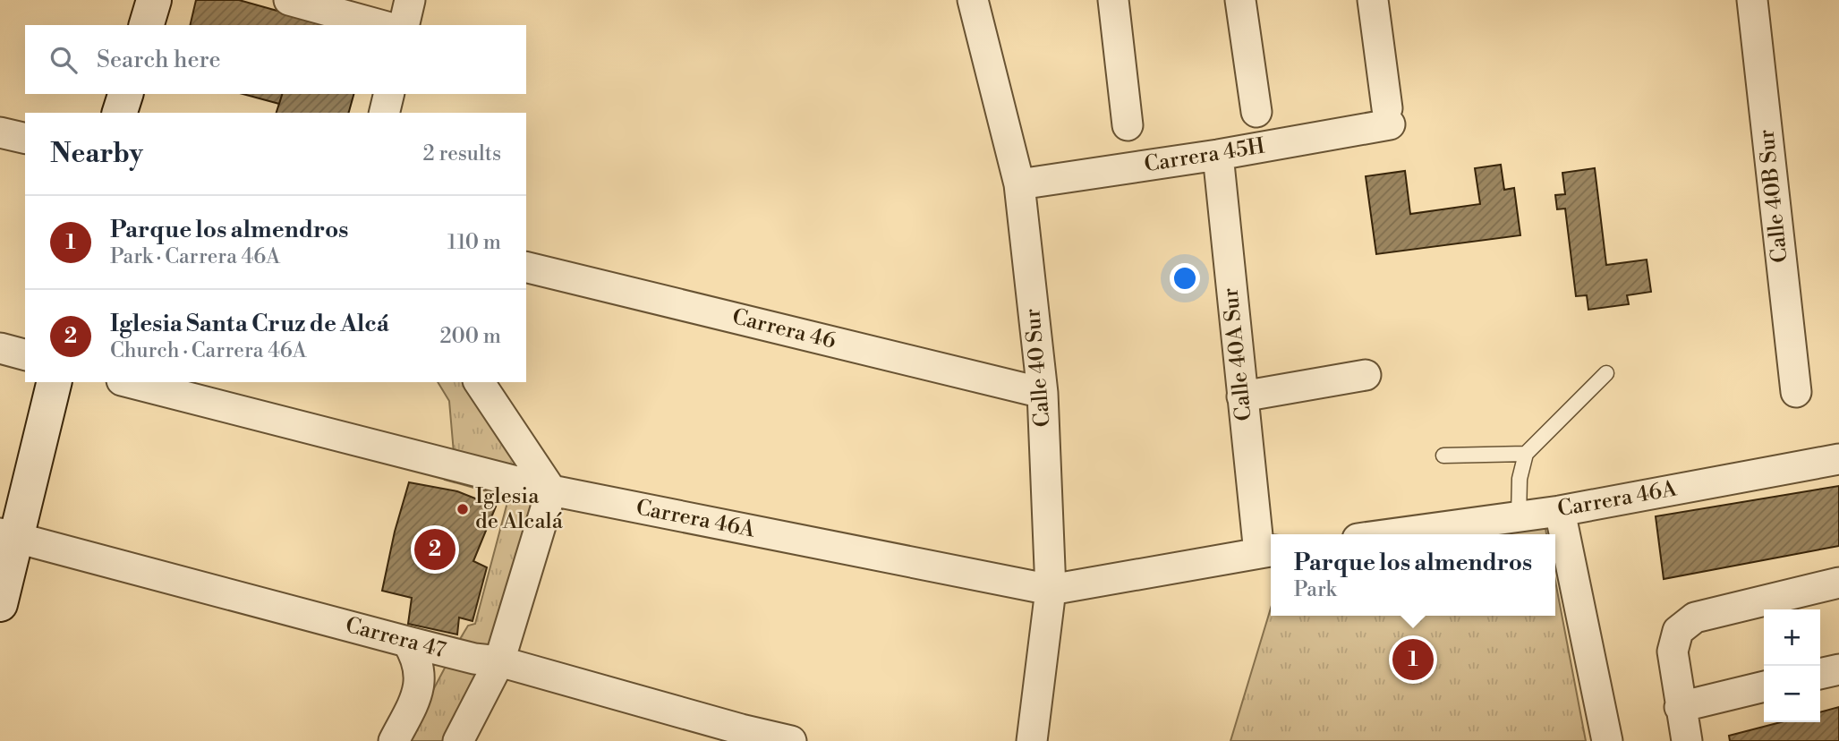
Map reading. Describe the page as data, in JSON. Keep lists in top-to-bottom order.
{
  "streets": {
    "street": [
      "Carrera 45H",
      "Calle 40B Sur",
      "Carrera 46",
      "Calle 40A Sur",
      "Calle 40 Sur",
      "Carrera 46A",
      "Carrera 47"
    ]
  },
  "crossings": [
    ["Carrera 45H", "Calle 40A Sur"],
    ["Carrera 45H", "Calle 40 Sur"],
    ["Carrera 46", "Calle 40 Sur"],
    ["Calle 40A Sur", "Carrera 46A"],
    ["Calle 40 Sur", "Carrera 46A"]
  ],
  "places": ["Iglesia de Alcalá"],
  "page": {
    "search": "Search here",
    "heading": ["Nearby", "2 results"],
    "list": [
      {
        "mark": "1",
        "name": "Parque los almendros",
        "note": "Park · Carrera 46A",
        "value": "110 m"
      },
      {
        "mark": "2",
        "name": "Iglesia Santa Cruz de Alcá",
        "note": "Church · Carrera 46A",
        "value": "200 m"
      }
    ],
    "pins": ["2", "1"],
    "popup": ["Parque los almendros", "Park"],
    "map_buttons": ["+", "−"]
  }
}
